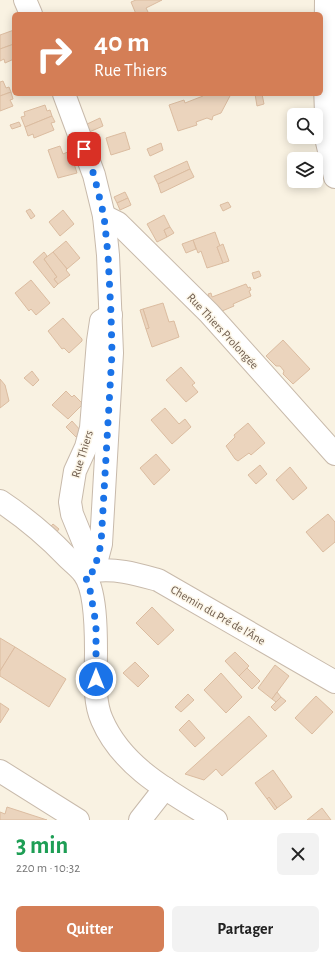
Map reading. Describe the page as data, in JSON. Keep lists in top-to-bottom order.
{
  "streets": {
    "street": ["Rue Thiers Prolongée", "Rue Thiers", "Chemin du Pré de l'Âne"]
  },
  "crossings": [
    ["Rue Thiers Prolongée", "Rue Thiers"],
    ["Rue Thiers", "Chemin du Pré de l'Âne"]
  ],
  "page": {
    "turn": ["40 m", "Rue Thiers"],
    "heading": ["3 min", "220 m · 10:32"],
    "buttons": ["Quitter", "Partager"]
  }
}
